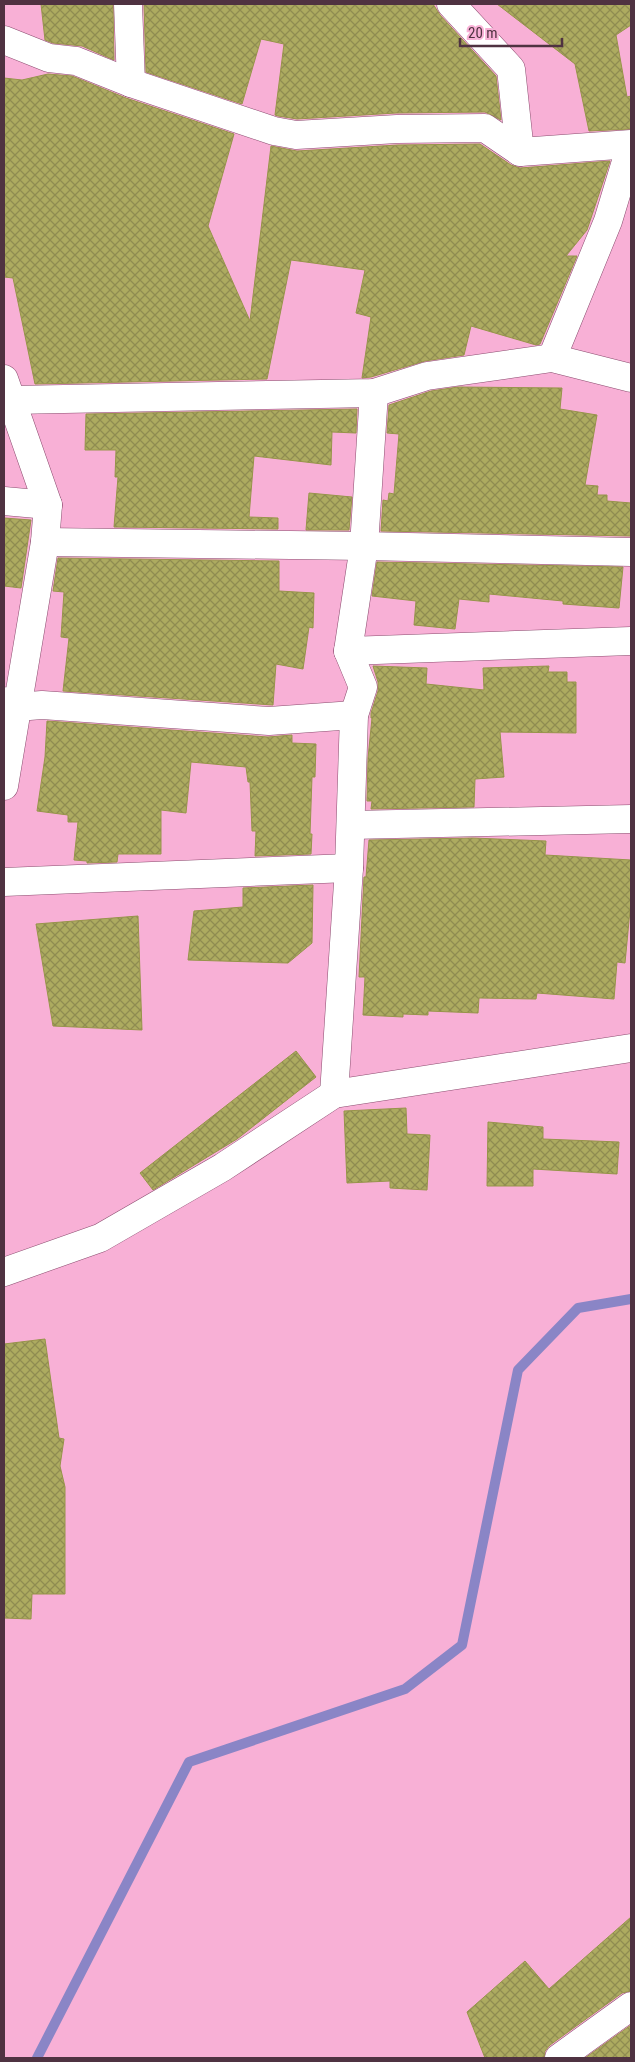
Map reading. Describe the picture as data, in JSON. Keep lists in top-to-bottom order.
{
  "scale_bar": "20 m"
}
